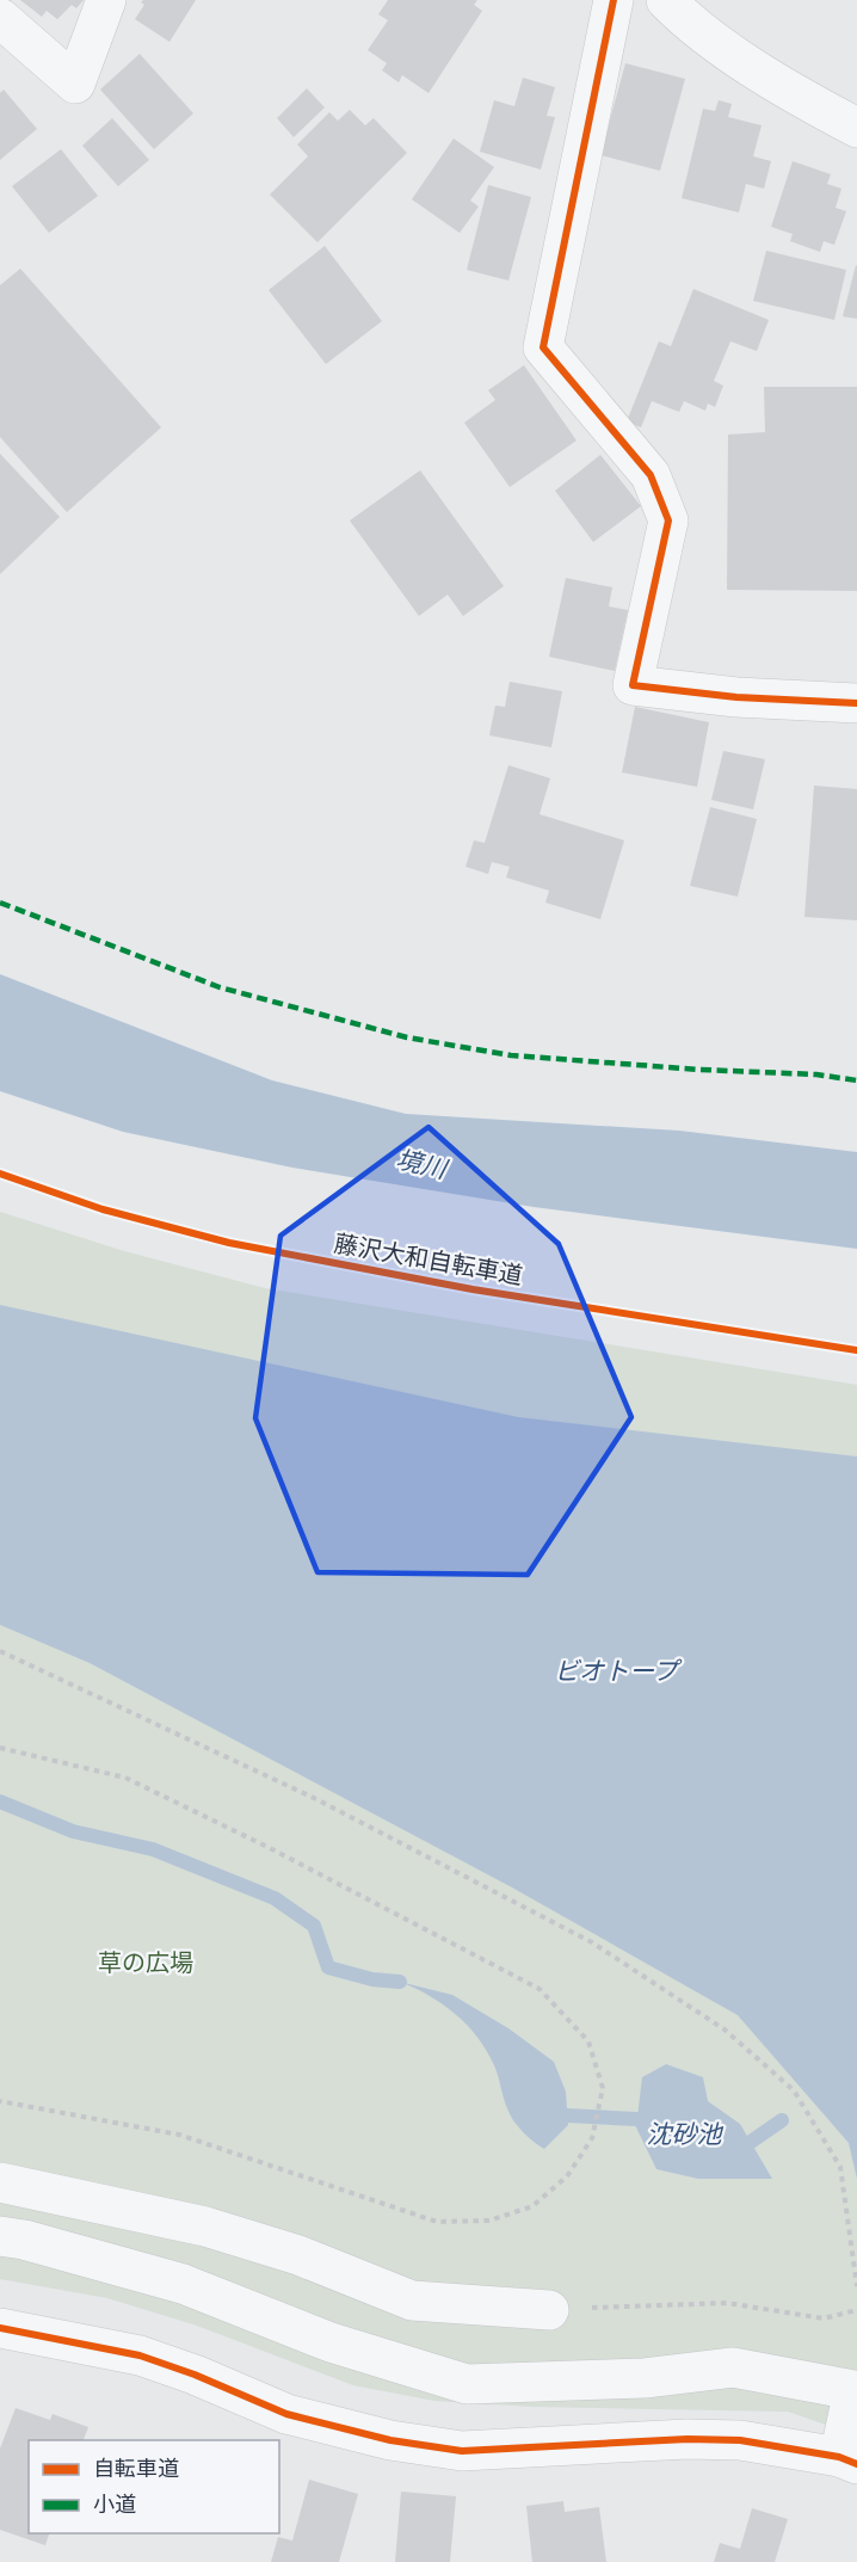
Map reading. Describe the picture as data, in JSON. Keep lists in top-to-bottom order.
{
  "streets": {
    "cycle path": ["藤沢大和自転車道"]
  },
  "water": ["境川", "ビオトープ", "沈砂池"],
  "parks": ["草の広場"],
  "legend": ["自転車道", "小道"]
}
